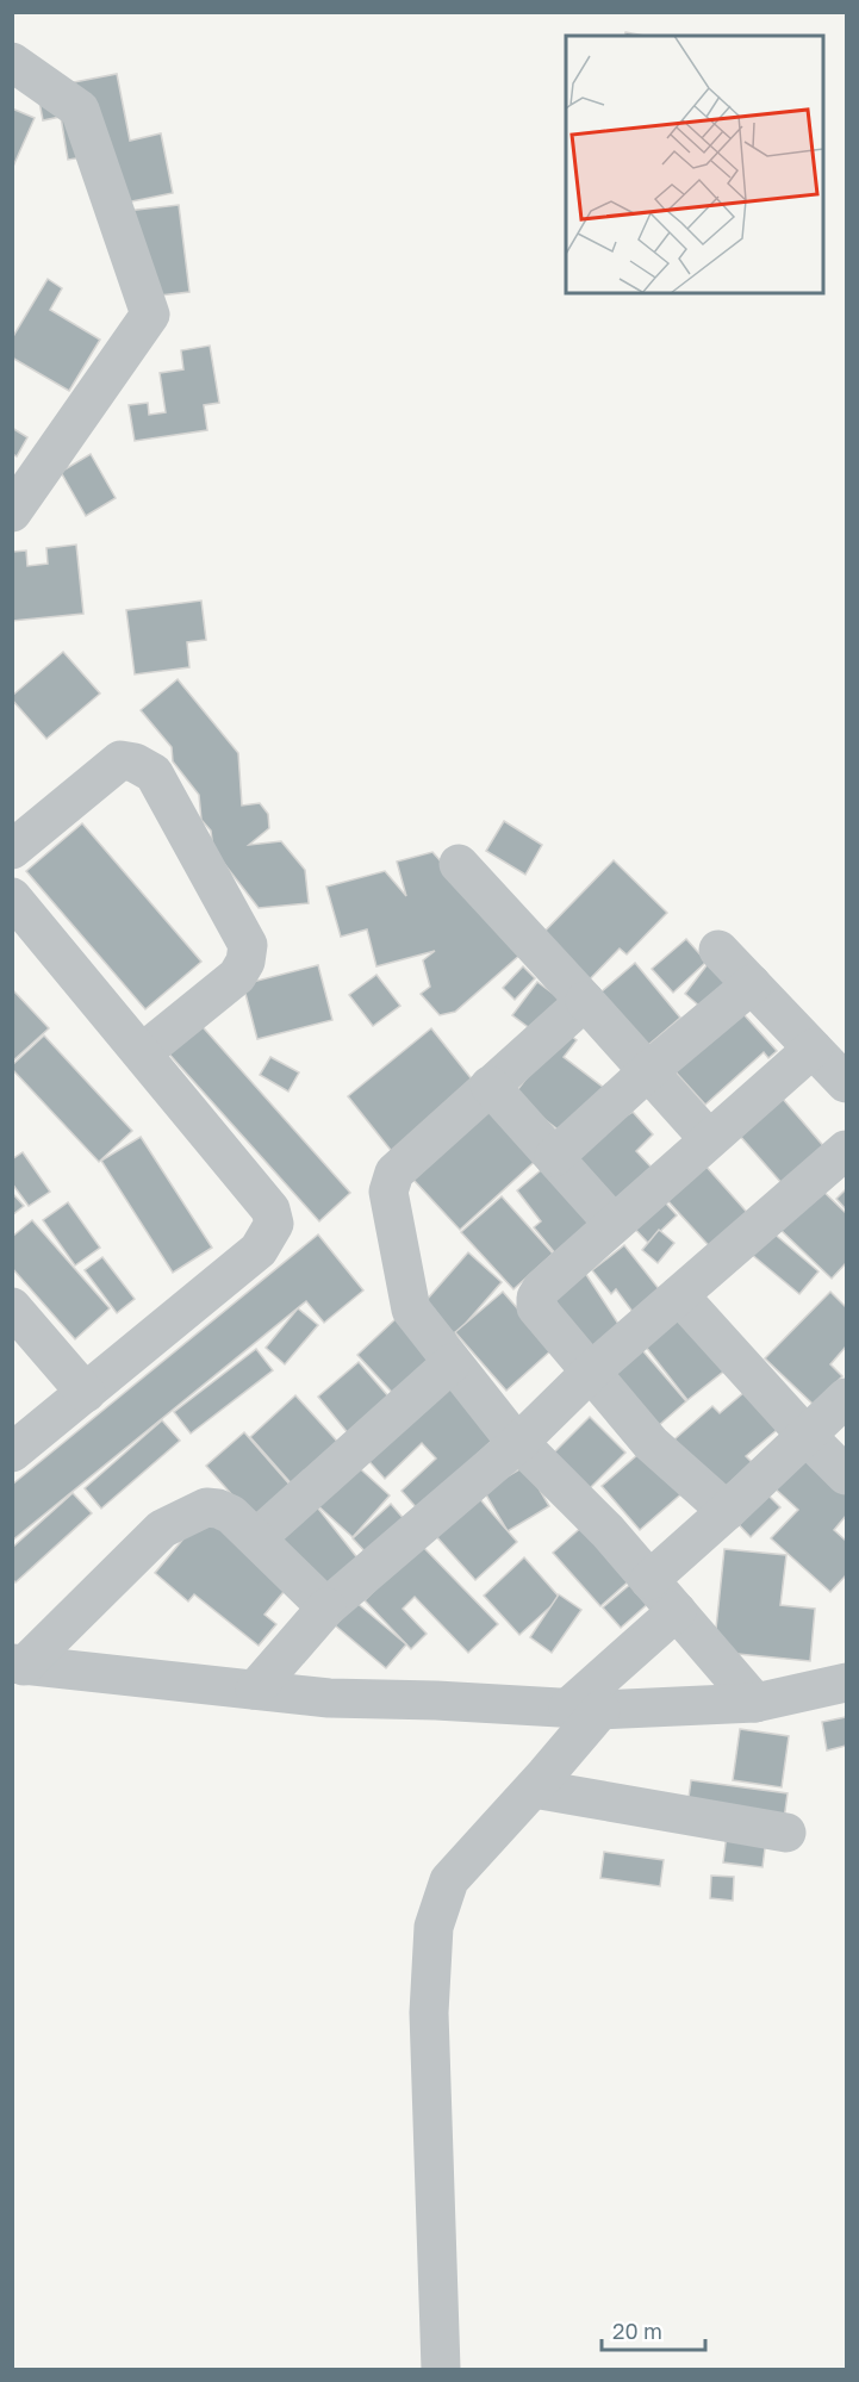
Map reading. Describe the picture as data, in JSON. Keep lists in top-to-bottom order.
{
  "scale_bar": "20 m"
}
